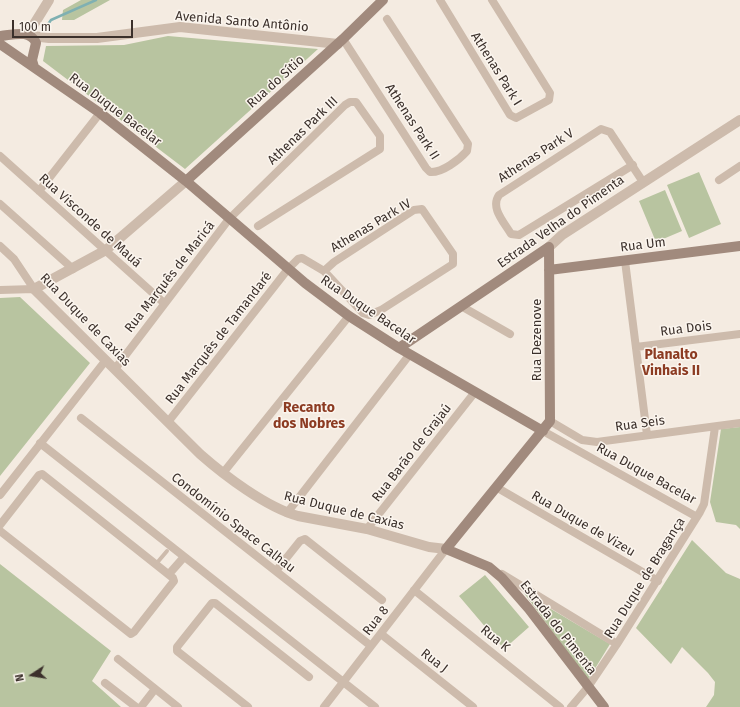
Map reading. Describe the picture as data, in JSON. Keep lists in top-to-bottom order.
{
  "streets": {
    "main road": [
      "Avenida Santo Antônio",
      "Rua do Sítio",
      "Rua Duque Bacelar",
      "Estrada Velha do Pimenta",
      "Rua Um",
      "Rua Duque de Caxias",
      "Rua Dezenove",
      "Estrada do Pimenta"
    ],
    "street": [
      "Athenas Park I",
      "Athenas Park II",
      "Athenas Park III",
      "Athenas Park V",
      "Rua Visconde de Mauá",
      "Athenas Park IV",
      "Rua Marquês de Maricá",
      "Rua Dois",
      "Rua Marquês de Tamandaré",
      "Rua Seis",
      "Rua Barão de Grajaú",
      "Condomínio Space Calhau",
      "Rua Duque de Vizeu",
      "Rua Duque de Bragança",
      "Rua 8",
      "Rua K",
      "Rua J"
    ]
  },
  "crossings": [
    ["Avenida Santo Antônio", "Rua do Sítio"],
    ["Avenida Santo Antônio", "Athenas Park II"],
    ["Rua do Sítio", "Rua Duque Bacelar"],
    ["Rua do Sítio", "Athenas Park II"],
    ["Rua Duque Bacelar", "Athenas Park III"],
    ["Rua Duque Bacelar", "Estrada Velha do Pimenta"],
    ["Rua Duque Bacelar", "Athenas Park IV"],
    ["Rua Duque Bacelar", "Rua Marquês de Maricá"],
    ["Rua Duque Bacelar", "Rua Marquês de Tamandaré"],
    ["Rua Duque Bacelar", "Rua Barão de Grajaú"],
    ["Rua Duque Bacelar", "Rua Duque de Bragança"],
    ["Athenas Park III", "Rua Marquês de Maricá"],
    ["Athenas Park V", "Estrada Velha do Pimenta"],
    ["Rua Visconde de Mauá", "Rua Marquês de Maricá"],
    ["Estrada Velha do Pimenta", "Rua Dezenove"],
    ["Athenas Park IV", "Rua Marquês de Tamandaré"],
    ["Rua Um", "Rua Dezenove"],
    ["Rua Marquês de Maricá", "Rua Duque de Caxias"],
    ["Rua Duque de Caxias", "Rua Marquês de Tamandaré"],
    ["Rua Duque de Caxias", "Rua Barão de Grajaú"],
    ["Rua Duque de Caxias", "Rua Duque de Bragança"],
    ["Rua Duque de Caxias", "Rua 8"],
    ["Rua Duque de Caxias", "Estrada do Pimenta"],
    ["Rua Dezenove", "Rua Seis"],
    ["Rua Seis", "Rua Duque de Bragança"],
    ["Condomínio Space Calhau", "Rua 8"],
    ["Rua Duque de Vizeu", "Rua Duque de Bragança"],
    ["Rua Duque de Bragança", "Estrada do Pimenta"],
    ["Rua 8", "Rua K"],
    ["Rua 8", "Rua J"]
  ],
  "districts": ["Planalto Vinhais II", "Recanto dos Nobres"],
  "scale_bar": "100 m",
  "north": "left"
}
